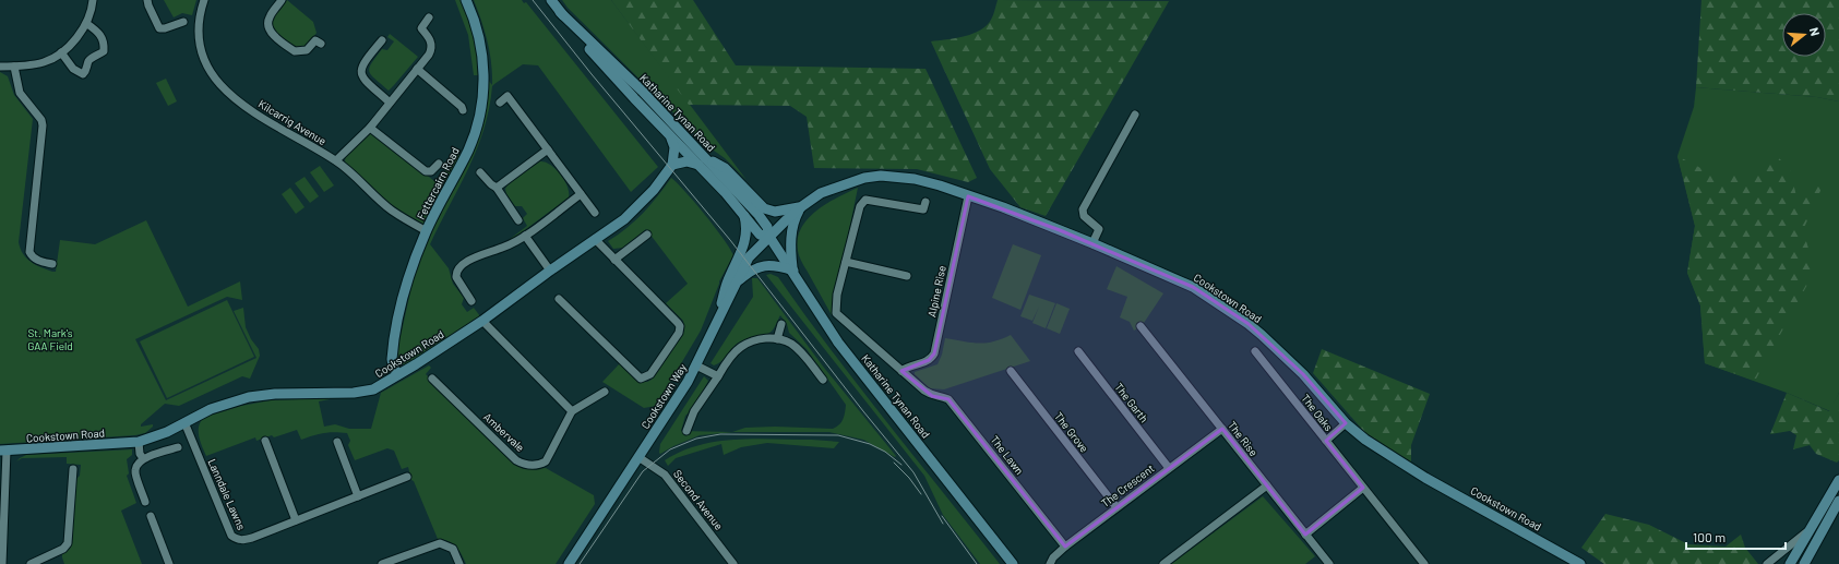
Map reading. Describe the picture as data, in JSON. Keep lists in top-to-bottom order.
{
  "streets": {
    "street": [
      "Katharine Tynan Road",
      "Kilcarrig Avenue",
      "Fettercairn Road",
      "Alpine Rise",
      "Cookstown Road",
      "Cookstown Way",
      "The Garth",
      "The Oaks",
      "Ambervale",
      "The Grove",
      "The Rise",
      "The Lawn",
      "The Crescent",
      "Lanndale Lawns",
      "Second Avenue"
    ]
  },
  "crossings": [
    ["Katharine Tynan Road", "Cookstown Road"],
    ["Katharine Tynan Road", "Cookstown Way"],
    ["Kilcarrig Avenue", "Fettercairn Road"],
    ["Fettercairn Road", "Cookstown Road"],
    ["Alpine Rise", "Cookstown Road"],
    ["Alpine Rise", "The Lawn"],
    ["Cookstown Road", "Cookstown Way"],
    ["Cookstown Road", "Lanndale Lawns"],
    ["Cookstown Way", "Second Avenue"],
    ["The Garth", "The Crescent"],
    ["The Grove", "The Crescent"],
    ["The Rise", "The Crescent"],
    ["The Lawn", "The Crescent"]
  ],
  "parks": ["St. Mark's GAA Field"],
  "scale_bar": "100 m",
  "north": "right"
}
